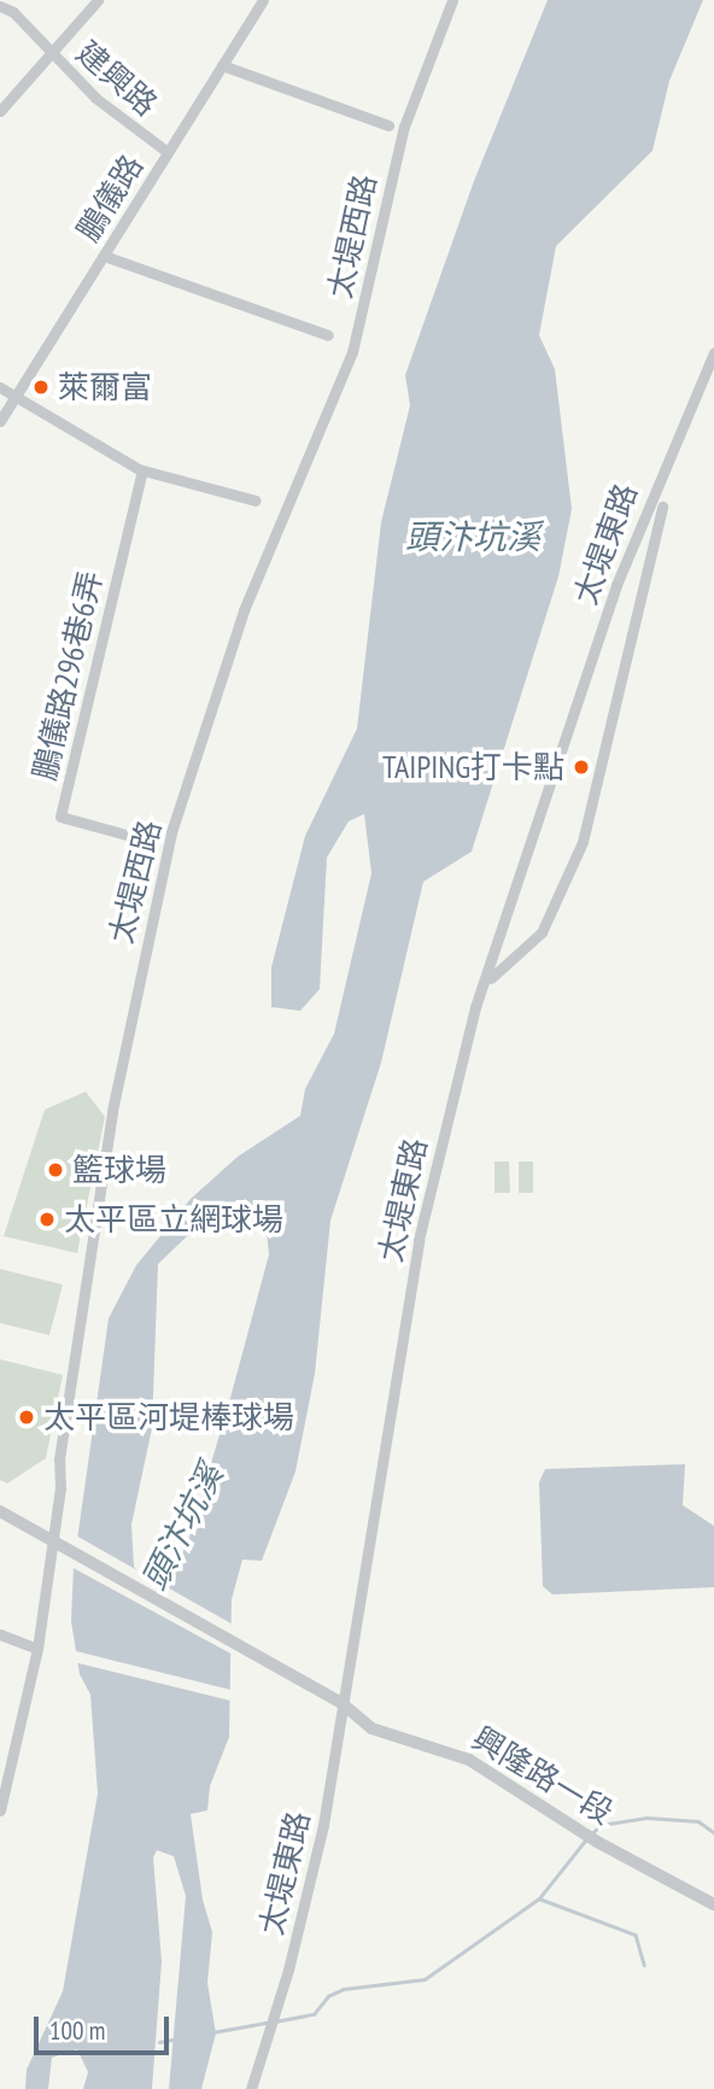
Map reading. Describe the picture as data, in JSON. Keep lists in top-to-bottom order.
{
  "streets": {
    "street": [
      "建興路",
      "鵬儀路",
      "太堤西路",
      "太堤東路",
      "鵬儀路296巷6弄",
      "興隆路一段"
    ]
  },
  "crossings": [
    ["建興路", "鵬儀路"],
    ["太堤西路", "興隆路一段"],
    ["太堤東路", "興隆路一段"]
  ],
  "water": ["頭汴坑溪"],
  "places": [
    "萊爾富",
    "TAIPING打卡點",
    "籃球場",
    "太平區立網球場",
    "太平區河堤棒球場"
  ],
  "scale_bar": "100 m"
}
